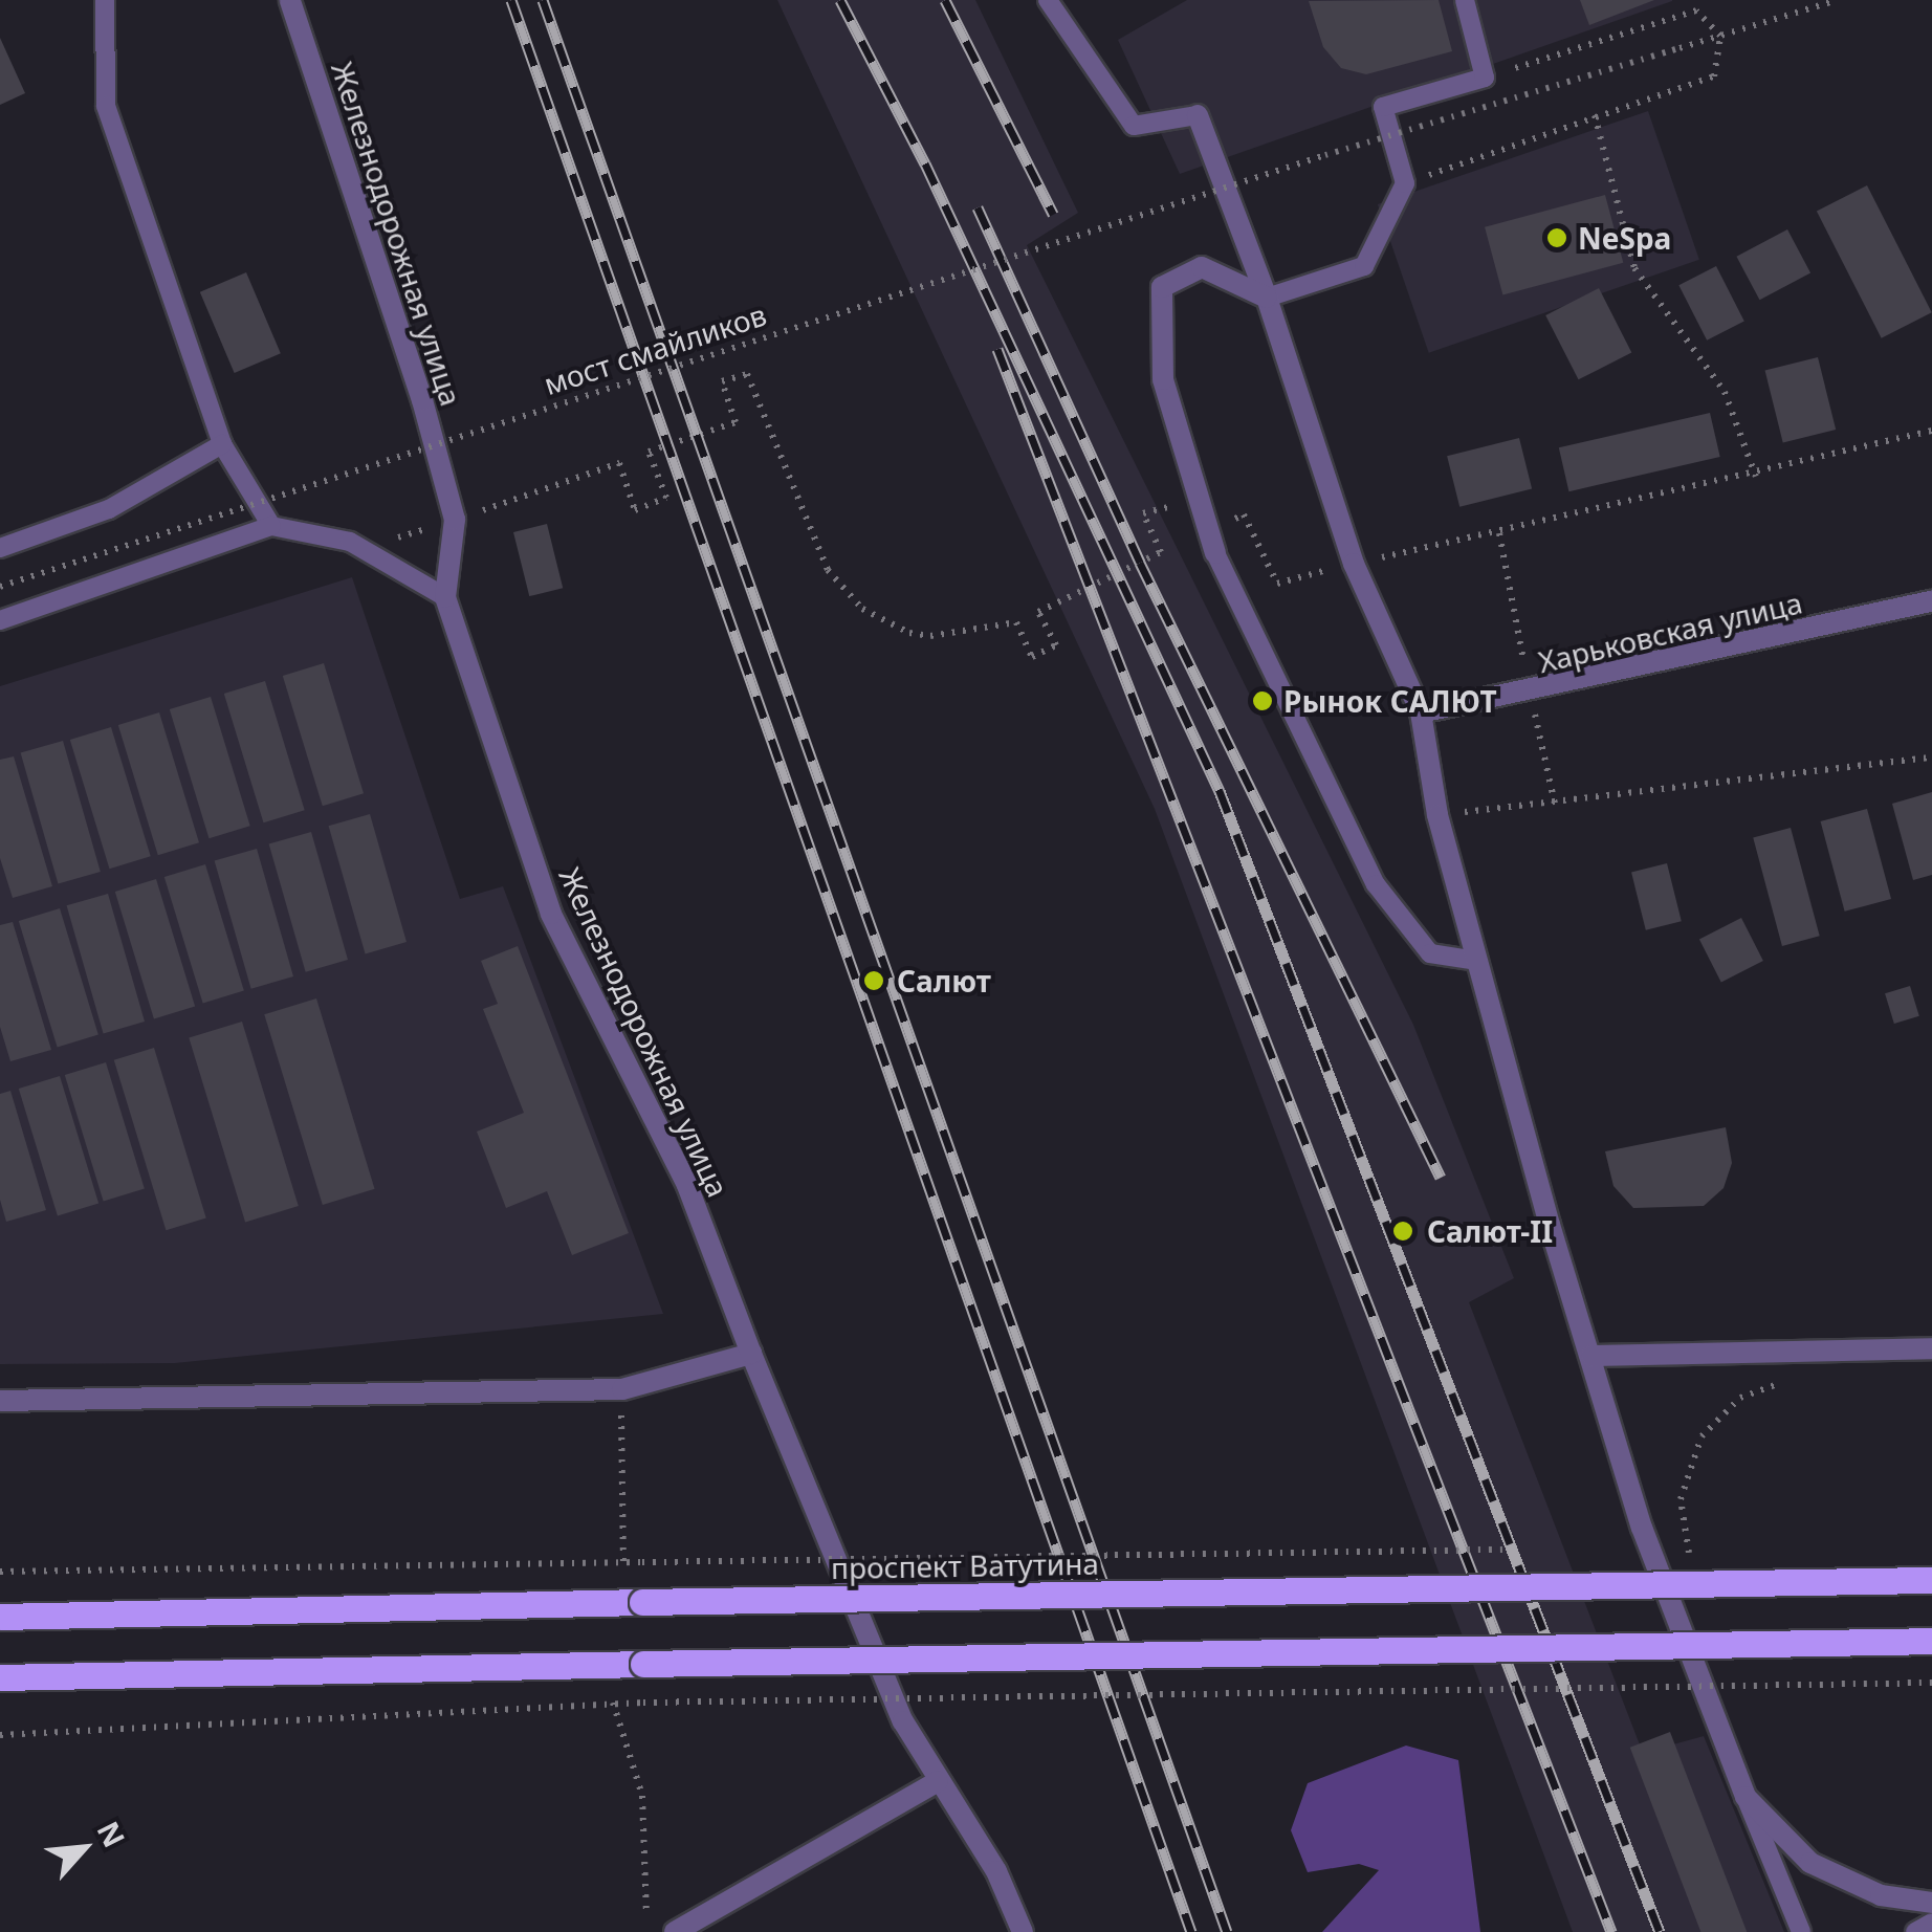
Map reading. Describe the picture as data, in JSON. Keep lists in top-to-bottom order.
{
  "streets": {
    "main road": ["проспект Ватутина"],
    "street": ["Железнодорожная улица", "Харьковская улица"],
    "path": ["мост смайликов"]
  },
  "places": [
    "NeSpa",
    "Рынок САЛЮТ",
    "Салют",
    "Салют-II"
  ],
  "north": "top right"
}
